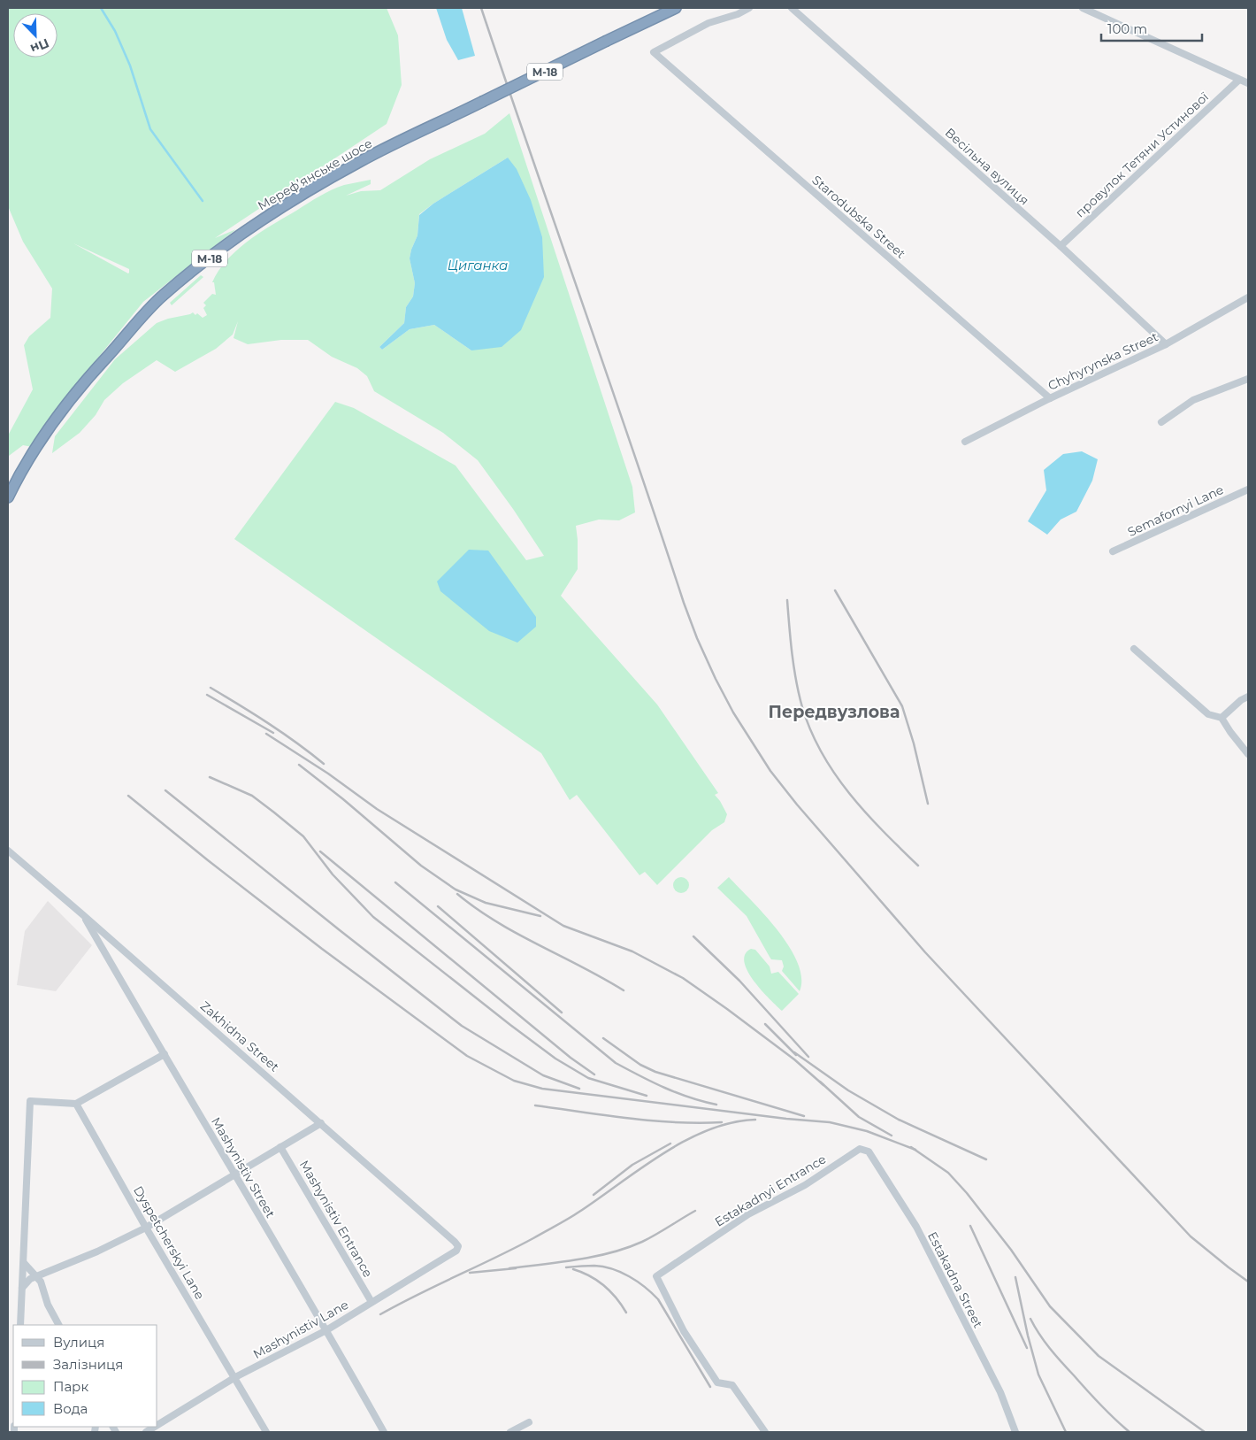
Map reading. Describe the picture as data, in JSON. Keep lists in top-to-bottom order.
{
  "streets": {
    "highway": ["М-18", "Мереф’янське шосе"],
    "street": [
      "провулок Тетяни Устинової",
      "Весільна вулиця",
      "Starodubska Street",
      "Chyhyrynska Street",
      "Semafornyi Lane",
      "Zakhidna Street",
      "Mashynistiv Street",
      "Estakadnyi Entrance",
      "Mashynistiv Entrance",
      "Dyspetcherskyi Lane",
      "Estakadna Street",
      "Mashynistiv Lane"
    ]
  },
  "crossings": [
    ["провулок Тетяни Устинової", "Весільна вулиця"],
    ["Весільна вулиця", "Chyhyrynska Street"],
    ["Starodubska Street", "Chyhyrynska Street"],
    ["Zakhidna Street", "Mashynistiv Street"],
    ["Zakhidna Street", "Mashynistiv Lane"],
    ["Mashynistiv Street", "Mashynistiv Lane"],
    ["Estakadnyi Entrance", "Estakadna Street"],
    ["Mashynistiv Entrance", "Mashynistiv Lane"],
    ["Dyspetcherskyi Lane", "Mashynistiv Lane"]
  ],
  "districts": ["Передвузлова"],
  "water": ["Циганка"],
  "legend": [
    "Вулиця",
    "Залізниця",
    "Парк",
    "Вода"
  ],
  "scale_bar": "100 m",
  "north": "bottom right"
}
